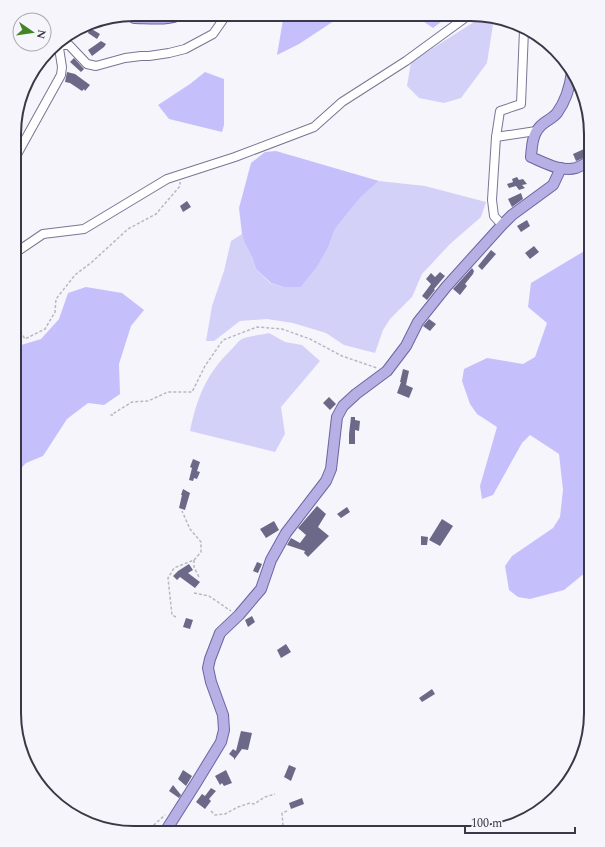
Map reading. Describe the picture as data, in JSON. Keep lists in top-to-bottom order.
{
  "scale_bar": "100 m",
  "north": "right"
}
